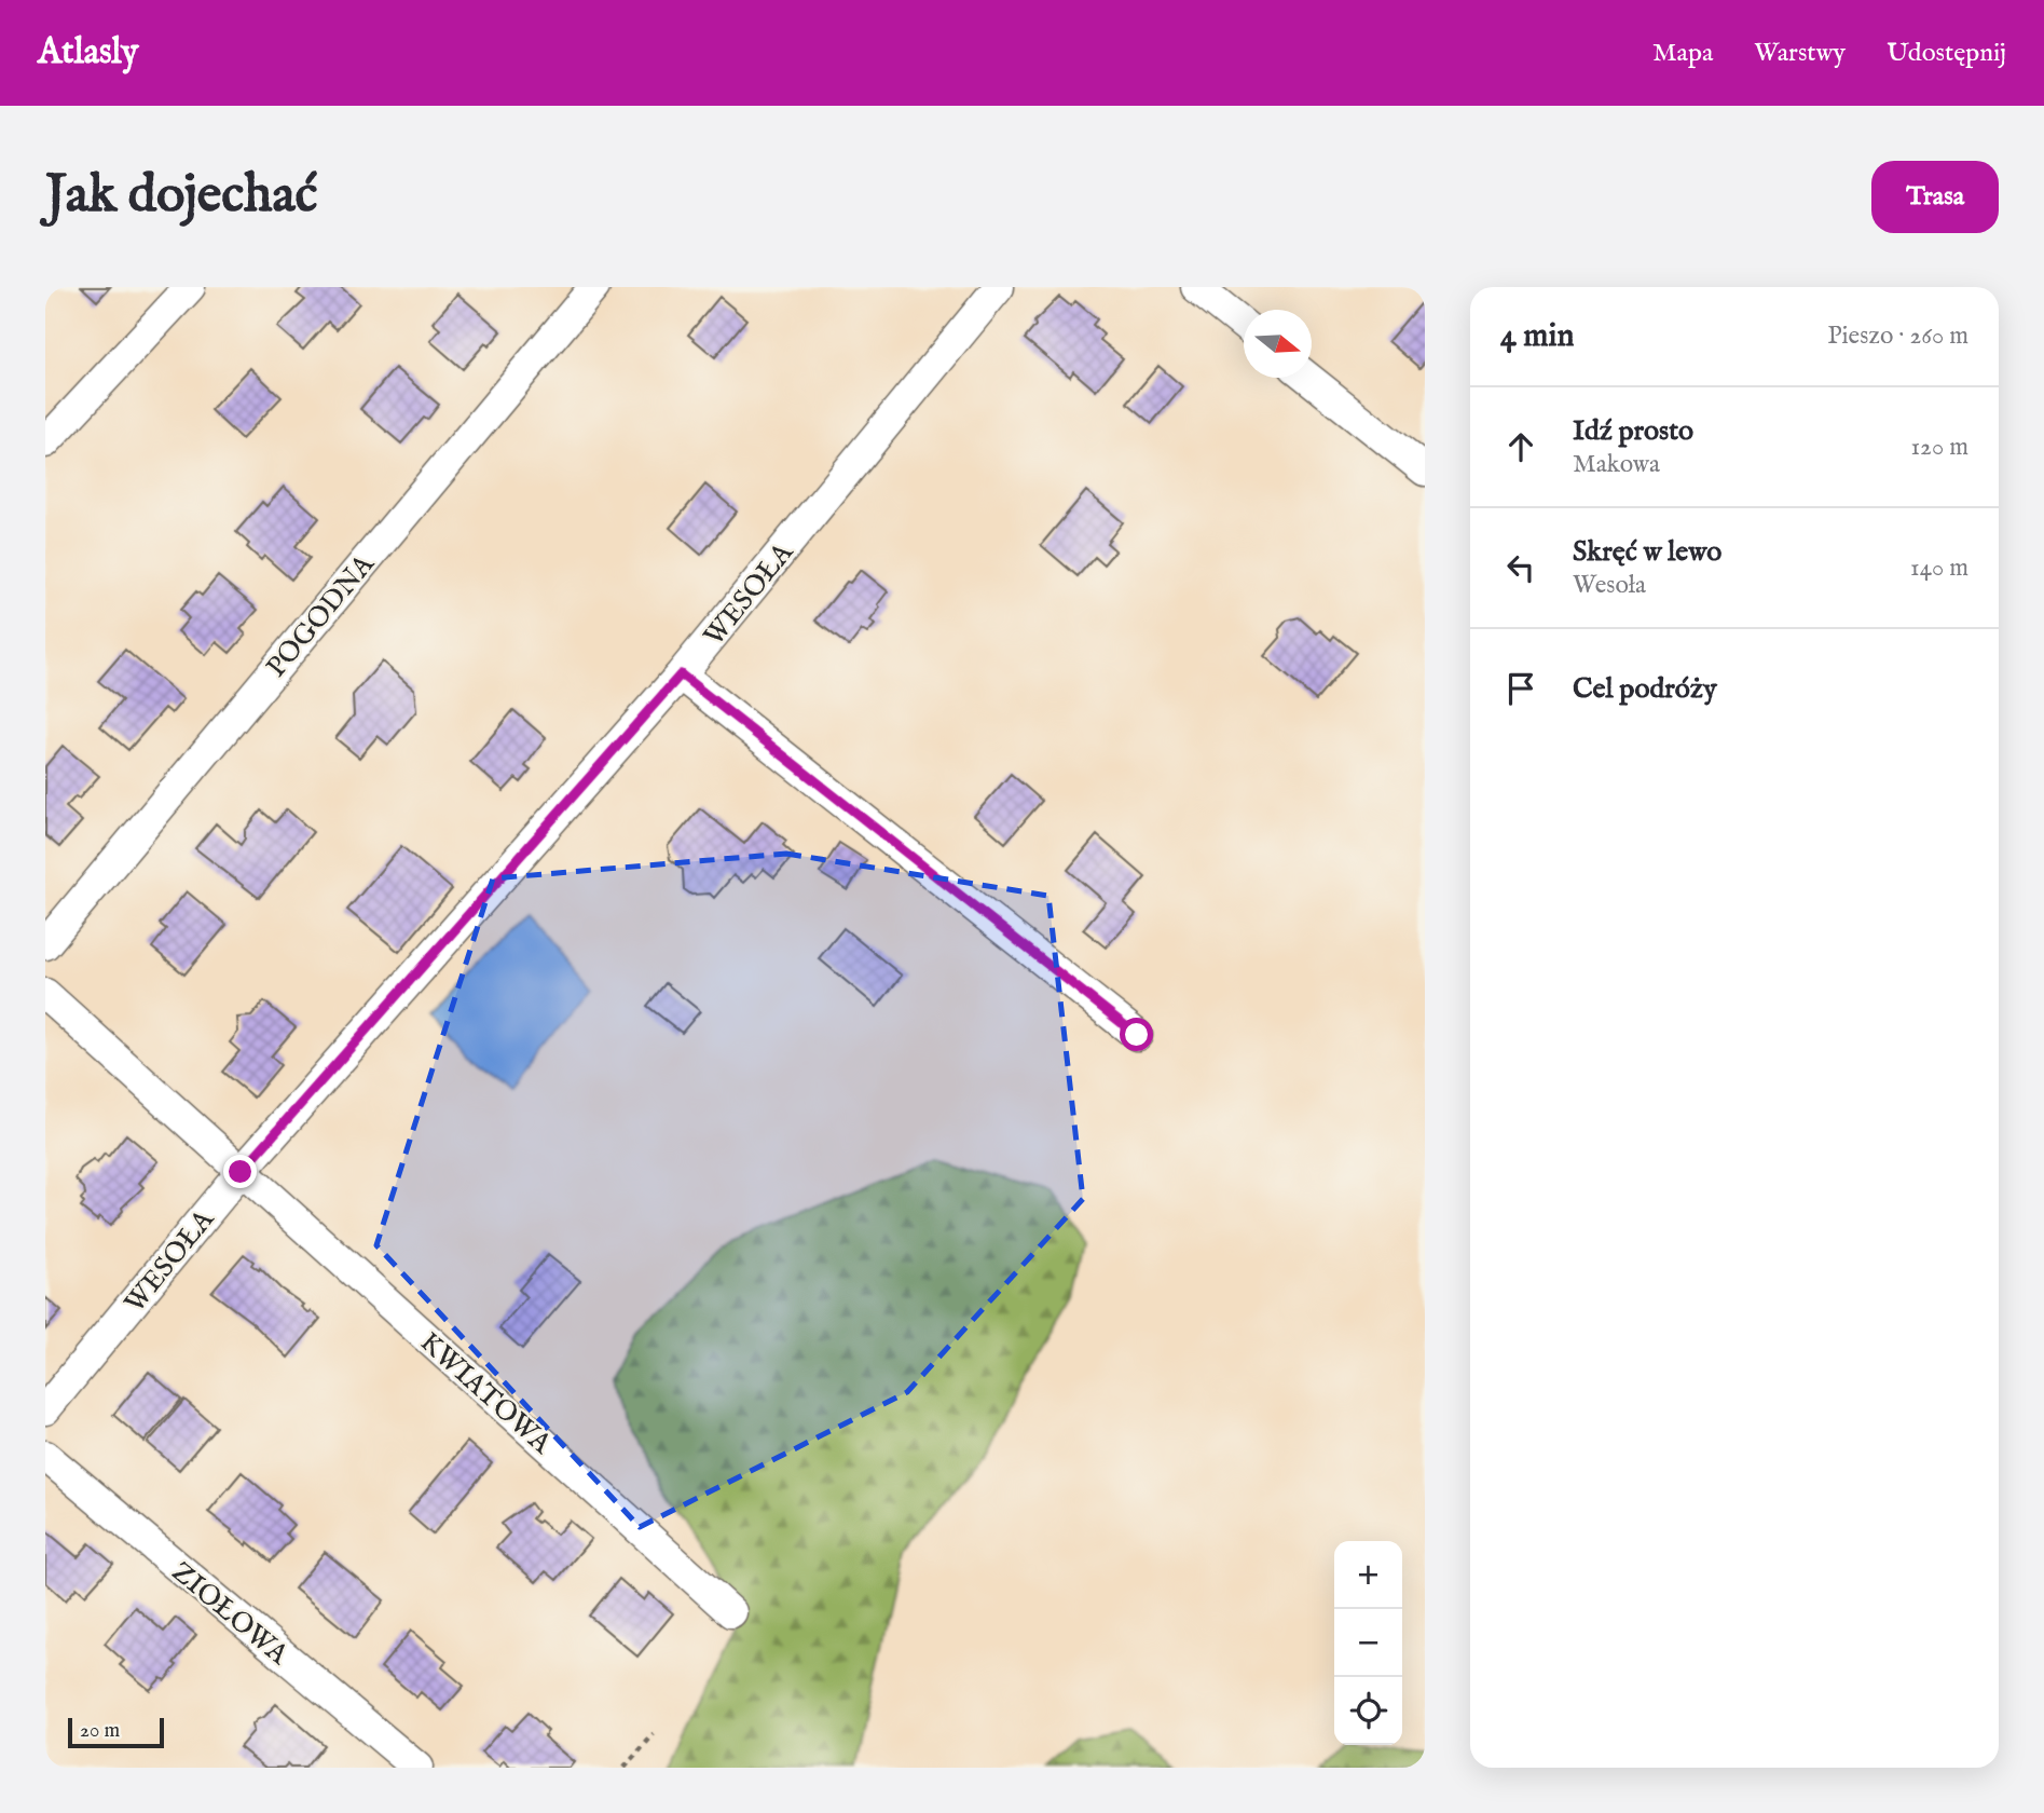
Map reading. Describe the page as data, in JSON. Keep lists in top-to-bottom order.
{
  "streets": {
    "street": [
      "WESOŁA",
      "POGODNA",
      "KWIATOWA",
      "ZIOŁOWA"
    ]
  },
  "crossings": [
    ["WESOŁA", "KWIATOWA"]
  ],
  "scale_bar": "20 m",
  "north": "right",
  "page": {
    "header": "Atlasly",
    "nav": ["Mapa", "Warstwy", "Udostępnij"],
    "buttons": "Trasa",
    "title": "Jak dojechać",
    "heading": ["4 min", "Pieszo · 260 m"],
    "list": [
      ["Idź prosto", "Makowa", "120 m"],
      ["Skręć w lewo", "Wesoła", "140 m"],
      "Cel podróży"
    ],
    "map_buttons": ["+", "−"],
    "scale": "20 m"
  }
}
